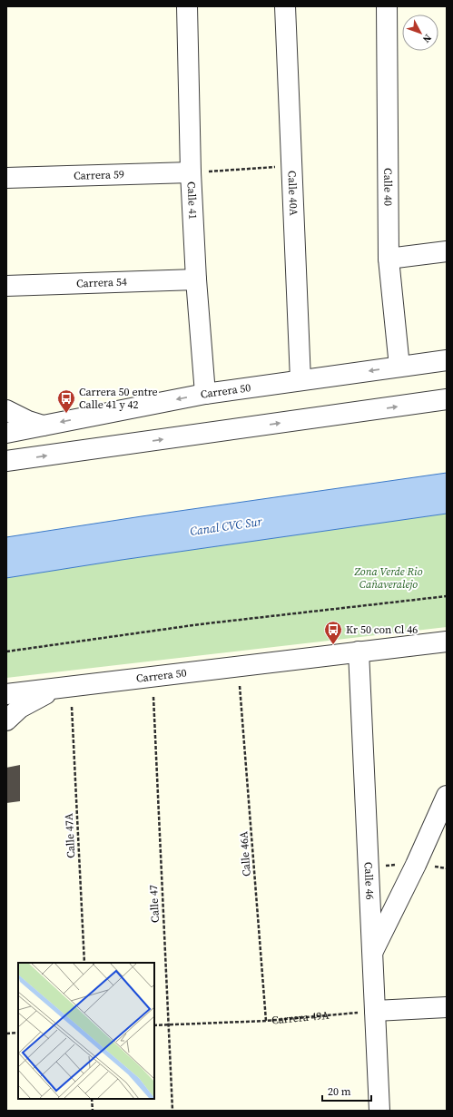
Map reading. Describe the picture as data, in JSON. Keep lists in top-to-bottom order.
{
  "streets": {
    "street": [
      "Carrera 59",
      "Calle 40",
      "Calle 40A",
      "Calle 41",
      "Carrera 54",
      "Carrera 50",
      "Calle 46"
    ],
    "path": [
      "Calle 47A",
      "Calle 46A",
      "Calle 47",
      "Carrera 49A"
    ]
  },
  "crossings": [
    ["Carrera 59", "Calle 41"],
    ["Calle 40", "Carrera 50"],
    ["Calle 40A", "Carrera 50"],
    ["Calle 41", "Carrera 54"],
    ["Calle 41", "Carrera 50"],
    ["Carrera 50", "Calle 46"],
    ["Calle 46A", "Carrera 49A"],
    ["Calle 46", "Carrera 49A"],
    ["Calle 47", "Carrera 49A"]
  ],
  "water": ["Canal CVC Sur"],
  "parks": ["Zona Verde Rio Cañaveralejo"],
  "places": {
    "bus stop": ["Carrera 50 entre Calle 41 y 42", "Kr 50 con Cl 46"]
  },
  "scale_bar": "20 m",
  "north": "bottom right"
}
